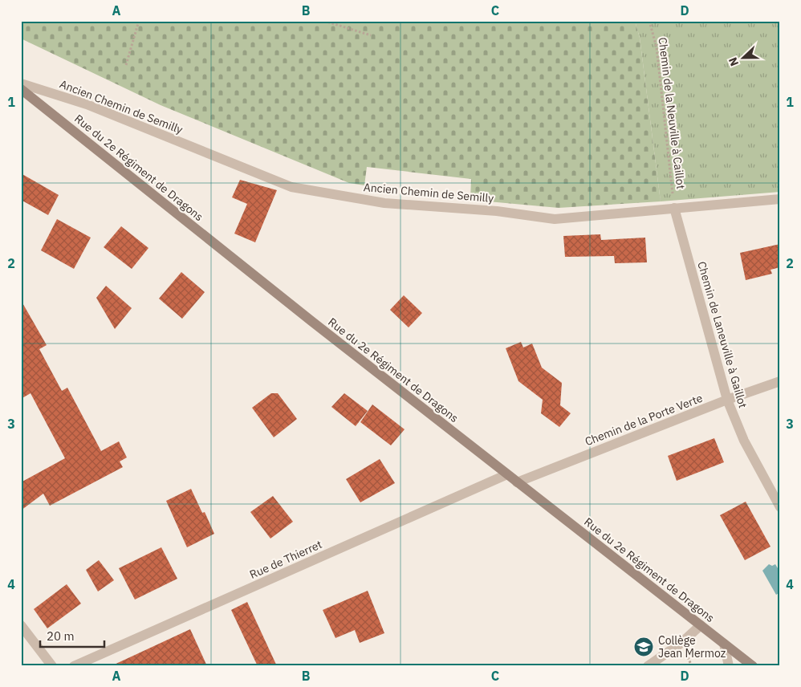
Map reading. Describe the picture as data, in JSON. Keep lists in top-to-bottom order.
{
  "streets": {
    "street": [
      "Ancien Chemin de Semilly",
      "Rue du 2e Régiment de Dragons",
      "Chemin de Laneuville à Gaillot",
      "Chemin de la Porte Verte",
      "Rue de Thierret"
    ],
    "path": ["Chemin de la Neuville à Caillot"]
  },
  "crossings": [
    ["Ancien Chemin de Semilly", "Chemin de la Neuville à Caillot"],
    ["Ancien Chemin de Semilly", "Chemin de Laneuville à Gaillot"],
    ["Chemin de la Neuville à Caillot", "Chemin de Laneuville à Gaillot"],
    ["Rue du 2e Régiment de Dragons", "Chemin de la Porte Verte"],
    ["Rue du 2e Régiment de Dragons", "Rue de Thierret"],
    ["Chemin de Laneuville à Gaillot", "Chemin de la Porte Verte"]
  ],
  "places": {
    "school or university": ["Collège Jean Mermoz"]
  },
  "scale_bar": "20 m",
  "north": "left",
  "grid": {
    "columns": [
      "A",
      "B",
      "C",
      "D"
    ],
    "rows": [
      "1",
      "2",
      "3",
      "4"
    ]
  }
}
